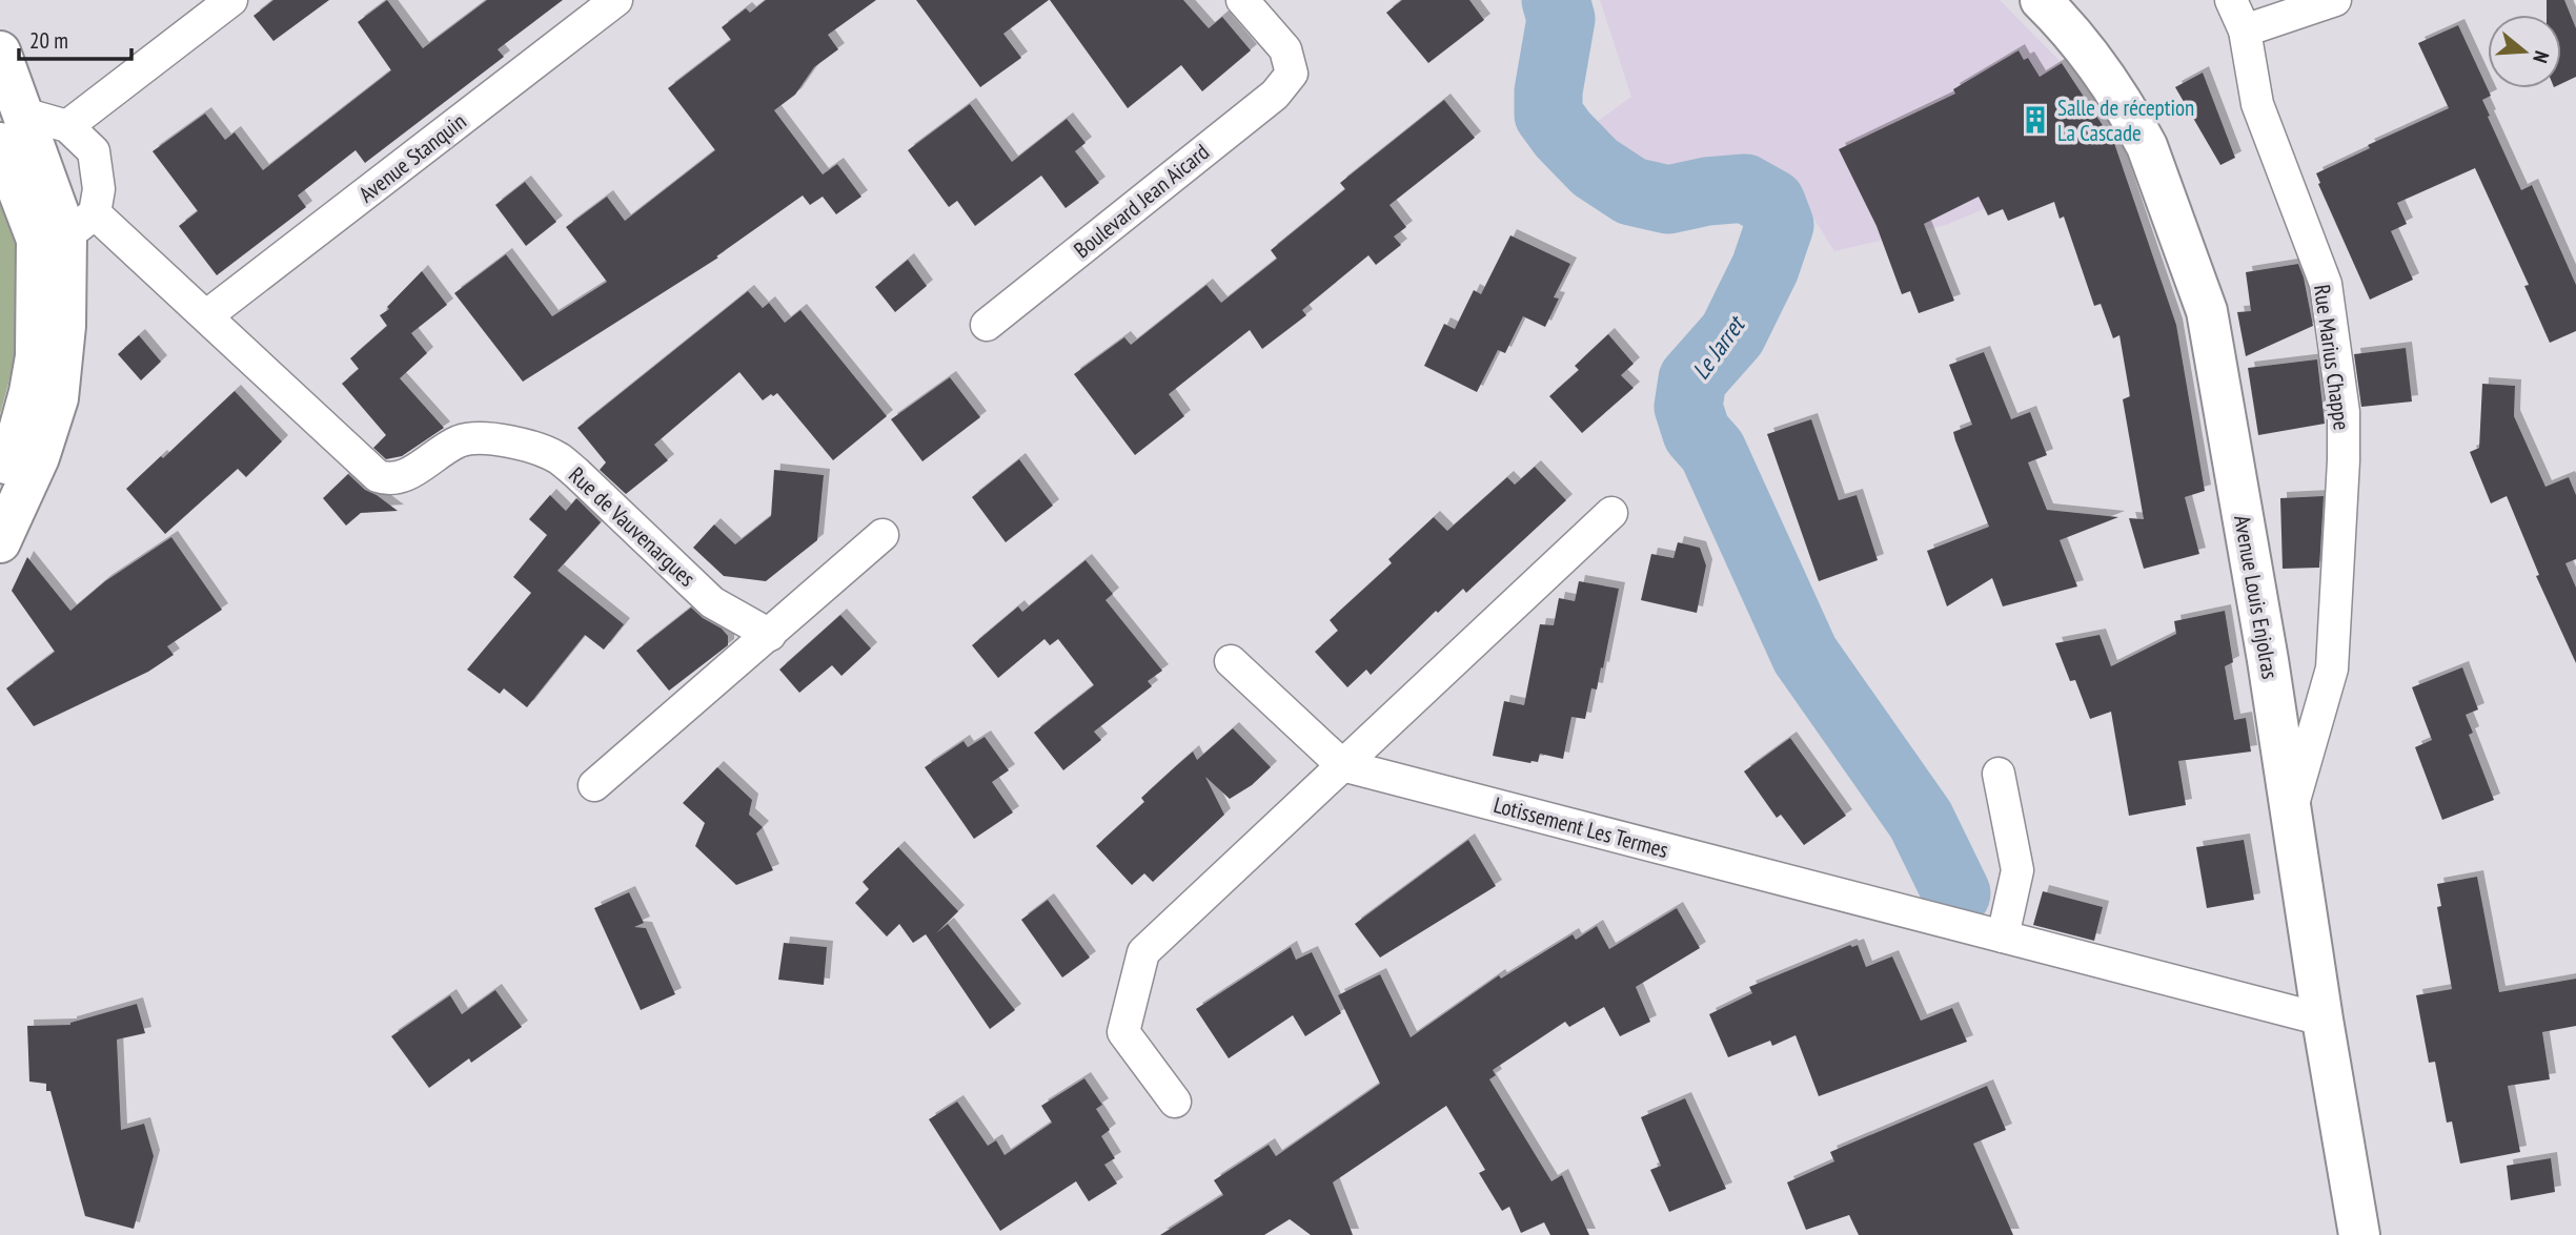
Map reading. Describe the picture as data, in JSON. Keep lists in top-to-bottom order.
{
  "streets": {
    "main road": ["Avenue Louis Enjolras"],
    "street": [
      "Avenue Stanquin",
      "Boulevard Jean Aicard",
      "Rue Marius Chappe",
      "Rue de Vauvenargues",
      "Lotissement Les Termes"
    ]
  },
  "crossings": [
    ["Avenue Stanquin", "Rue de Vauvenargues"],
    ["Rue Marius Chappe", "Avenue Louis Enjolras"],
    ["Avenue Louis Enjolras", "Lotissement Les Termes"]
  ],
  "water": ["Le Jarret"],
  "places": {
    "building": ["Salle de réception La Cascade"]
  },
  "scale_bar": "20 m",
  "north": "right"
}
